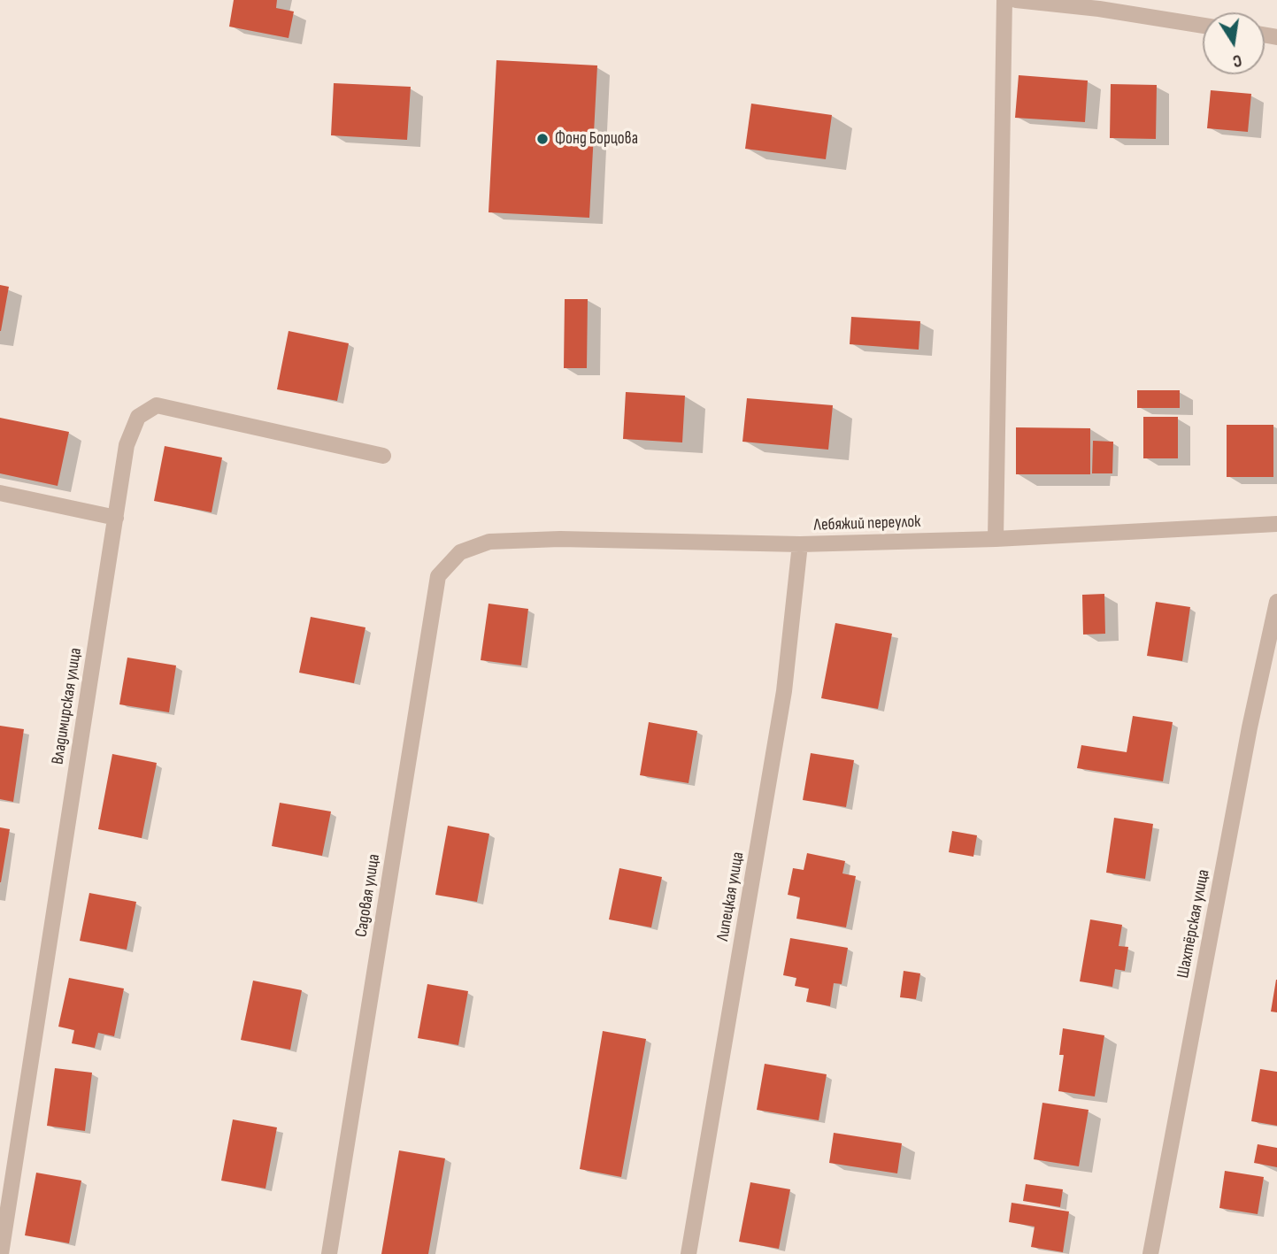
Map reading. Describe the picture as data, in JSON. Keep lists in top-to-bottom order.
{
  "streets": {
    "street": [
      "Лебяжий переулок",
      "Владимирская улица",
      "Садовая улица",
      "Липецкая улица",
      "Шахтёрская улица"
    ]
  },
  "crossings": [
    ["Лебяжий переулок", "Садовая улица"],
    ["Лебяжий переулок", "Липецкая улица"]
  ],
  "places": ["Фонд Борцова"],
  "north": "bottom"
}
